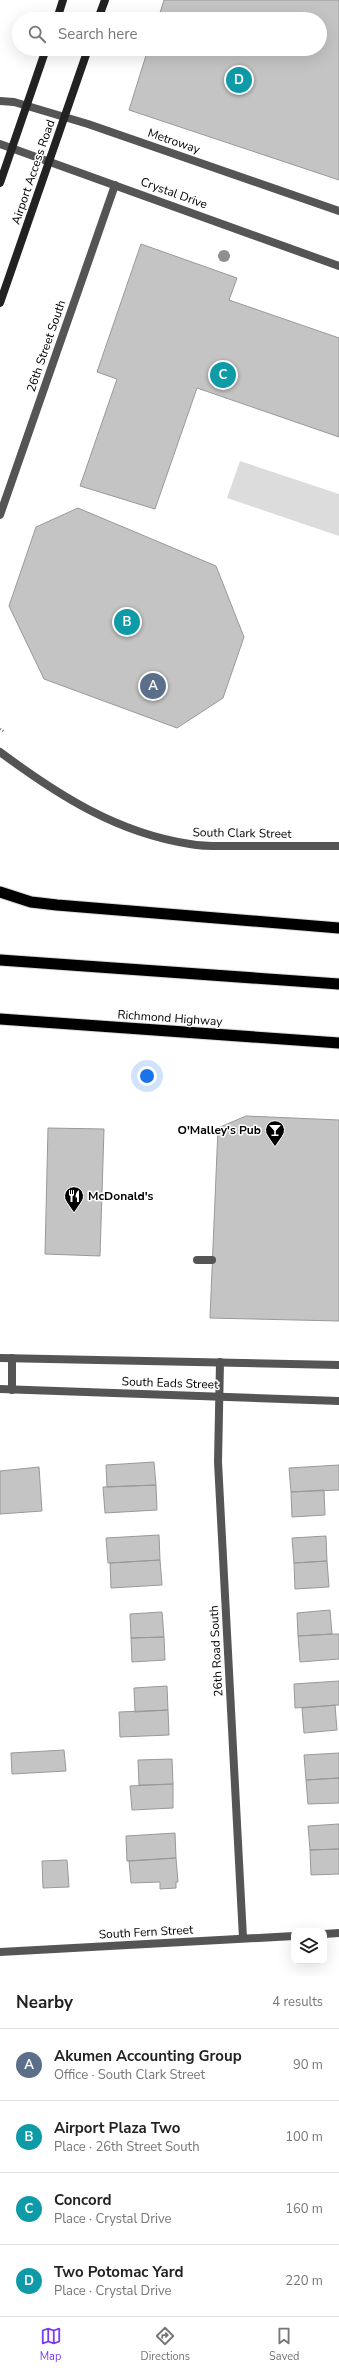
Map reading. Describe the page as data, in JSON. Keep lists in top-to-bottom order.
{
  "streets": {
    "highway": ["Richmond Highway"],
    "main road": ["Airport Access Road"],
    "street": [
      "Metroway",
      "Crystal Drive",
      "26th Street South",
      "South Clark Street",
      "South Eads Street",
      "26th Road South",
      "South Fern Street"
    ]
  },
  "crossings": [
    ["Crystal Drive", "26th Street South"],
    ["South Eads Street", "26th Road South"],
    ["26th Road South", "South Fern Street"]
  ],
  "places": {
    "bar": ["O'Malley's Pub"],
    "restaurant": ["McDonald's"]
  },
  "page": {
    "search": "Search here",
    "pins": [
      "D",
      "C",
      "B",
      "A"
    ],
    "heading": ["Nearby", "4 results"],
    "list": [
      {
        "mark": "A",
        "name": "Akumen Accounting Group",
        "note": "Office · South Clark Street",
        "value": "90 m"
      },
      {
        "mark": "B",
        "name": "Airport Plaza Two",
        "note": "Place · 26th Street South",
        "value": "100 m"
      },
      {
        "mark": "C",
        "name": "Concord",
        "note": "Place · Crystal Drive",
        "value": "160 m"
      },
      {
        "mark": "D",
        "name": "Two Potomac Yard",
        "note": "Place · Crystal Drive",
        "value": "220 m"
      }
    ],
    "nav": ["Map", "Directions", "Saved"]
  }
}
